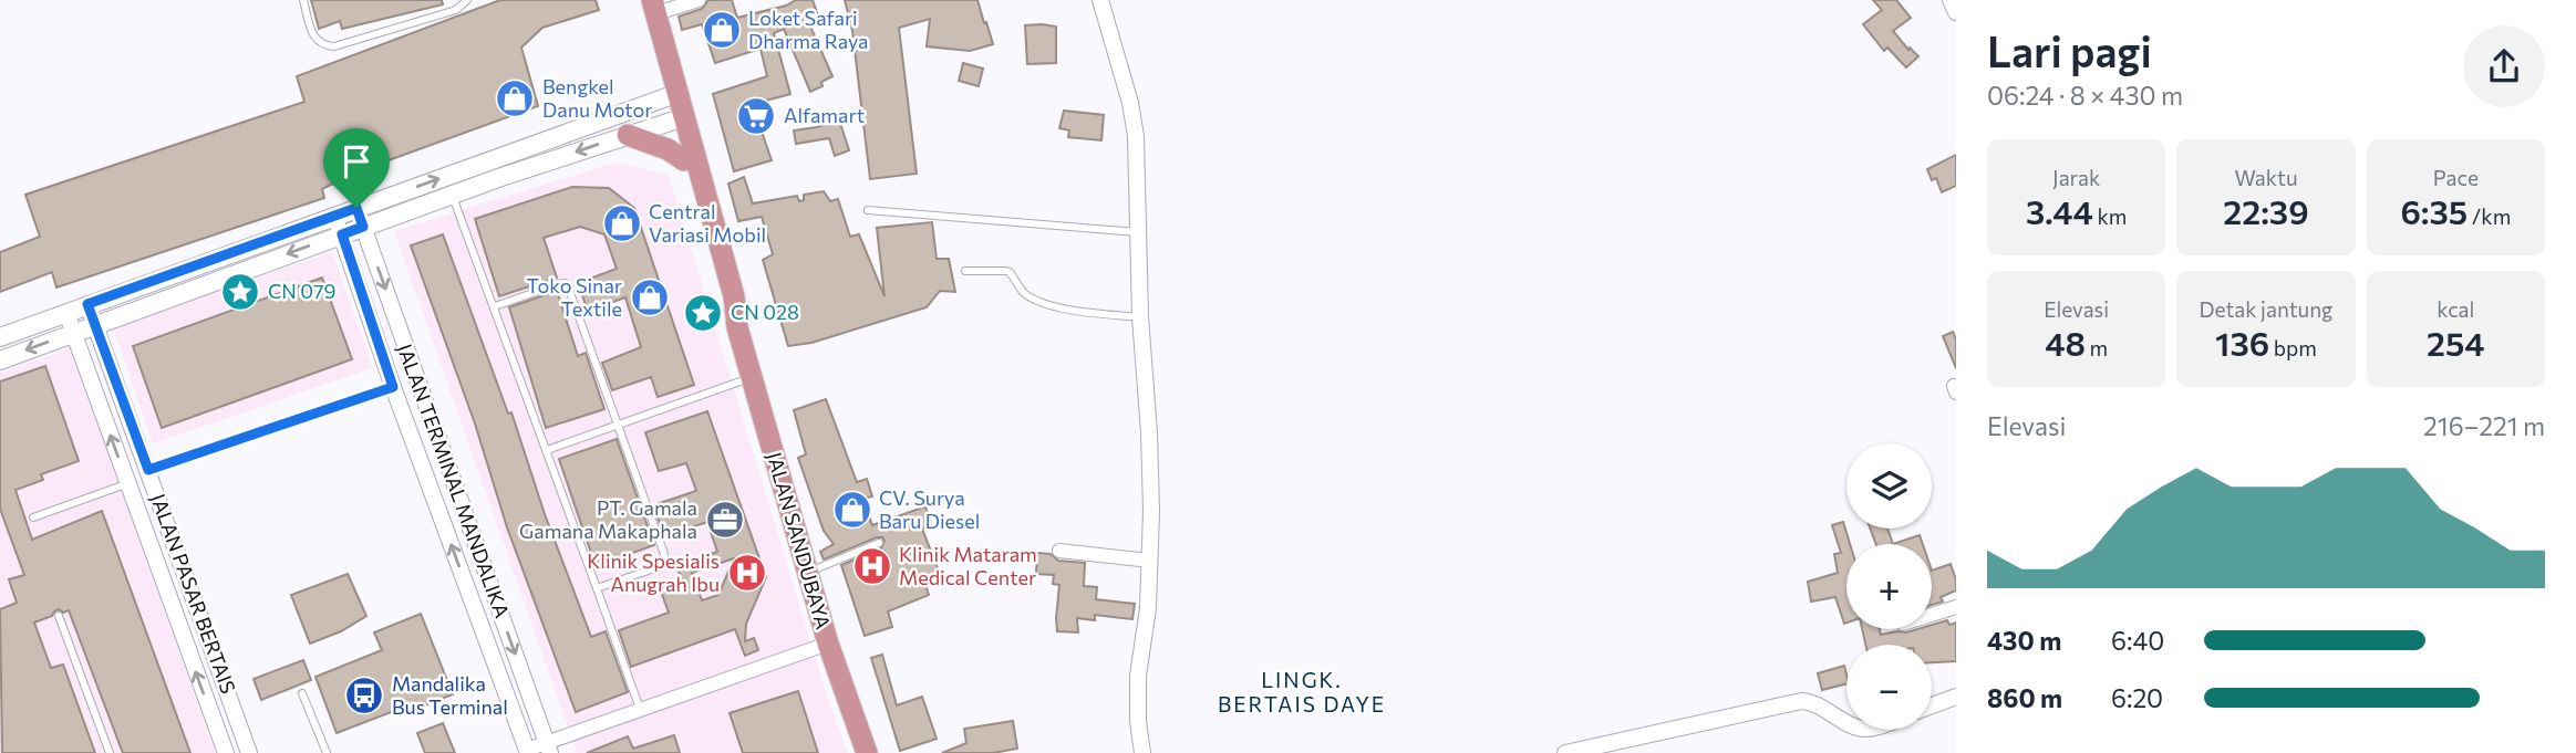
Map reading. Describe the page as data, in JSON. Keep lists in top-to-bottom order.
{
  "streets": {
    "highway": ["JALAN SANDUBAYA"],
    "street": ["JALAN TERMINAL MANDALIKA", "JALAN PASAR BERTAIS"]
  },
  "districts": ["LINGK. BERTAIS DAYE"],
  "places": {
    "shop": [
      "Loket Safari Dharma Raya",
      "Bengkel Danu Motor",
      "Central Variasi Mobil",
      "Toko Sinar Textile",
      "CV. Surya Baru Diesel"
    ],
    "supermarket": ["Alfamart"],
    "place": ["CN 079", "CN 028"],
    "office": ["PT. Gamala Gamana Makaphala"],
    "hospital": ["Klinik Mataram Medical Center", "Klinik Spesialis Anugrah Ibu"],
    "bus stop": ["Mandalika Bus Terminal"]
  },
  "page": {
    "heading": ["Lari pagi", "06:24 · 8 × 430 m"],
    "stats": [
      ["Jarak", "3.44 km"],
      ["Waktu", "22:39"],
      ["Pace", "6:35 /km"],
      ["Elevasi", "48 m"],
      ["Detak jantung", "136 bpm"],
      ["kcal", "254"]
    ],
    "chart": ["Elevasi", "216–221 m"],
    "map_buttons": ["+", "−"],
    "list": [
      {
        "name": "430 m",
        "note": "6:40"
      },
      {
        "name": "860 m",
        "note": "6:20"
      }
    ]
  }
}
